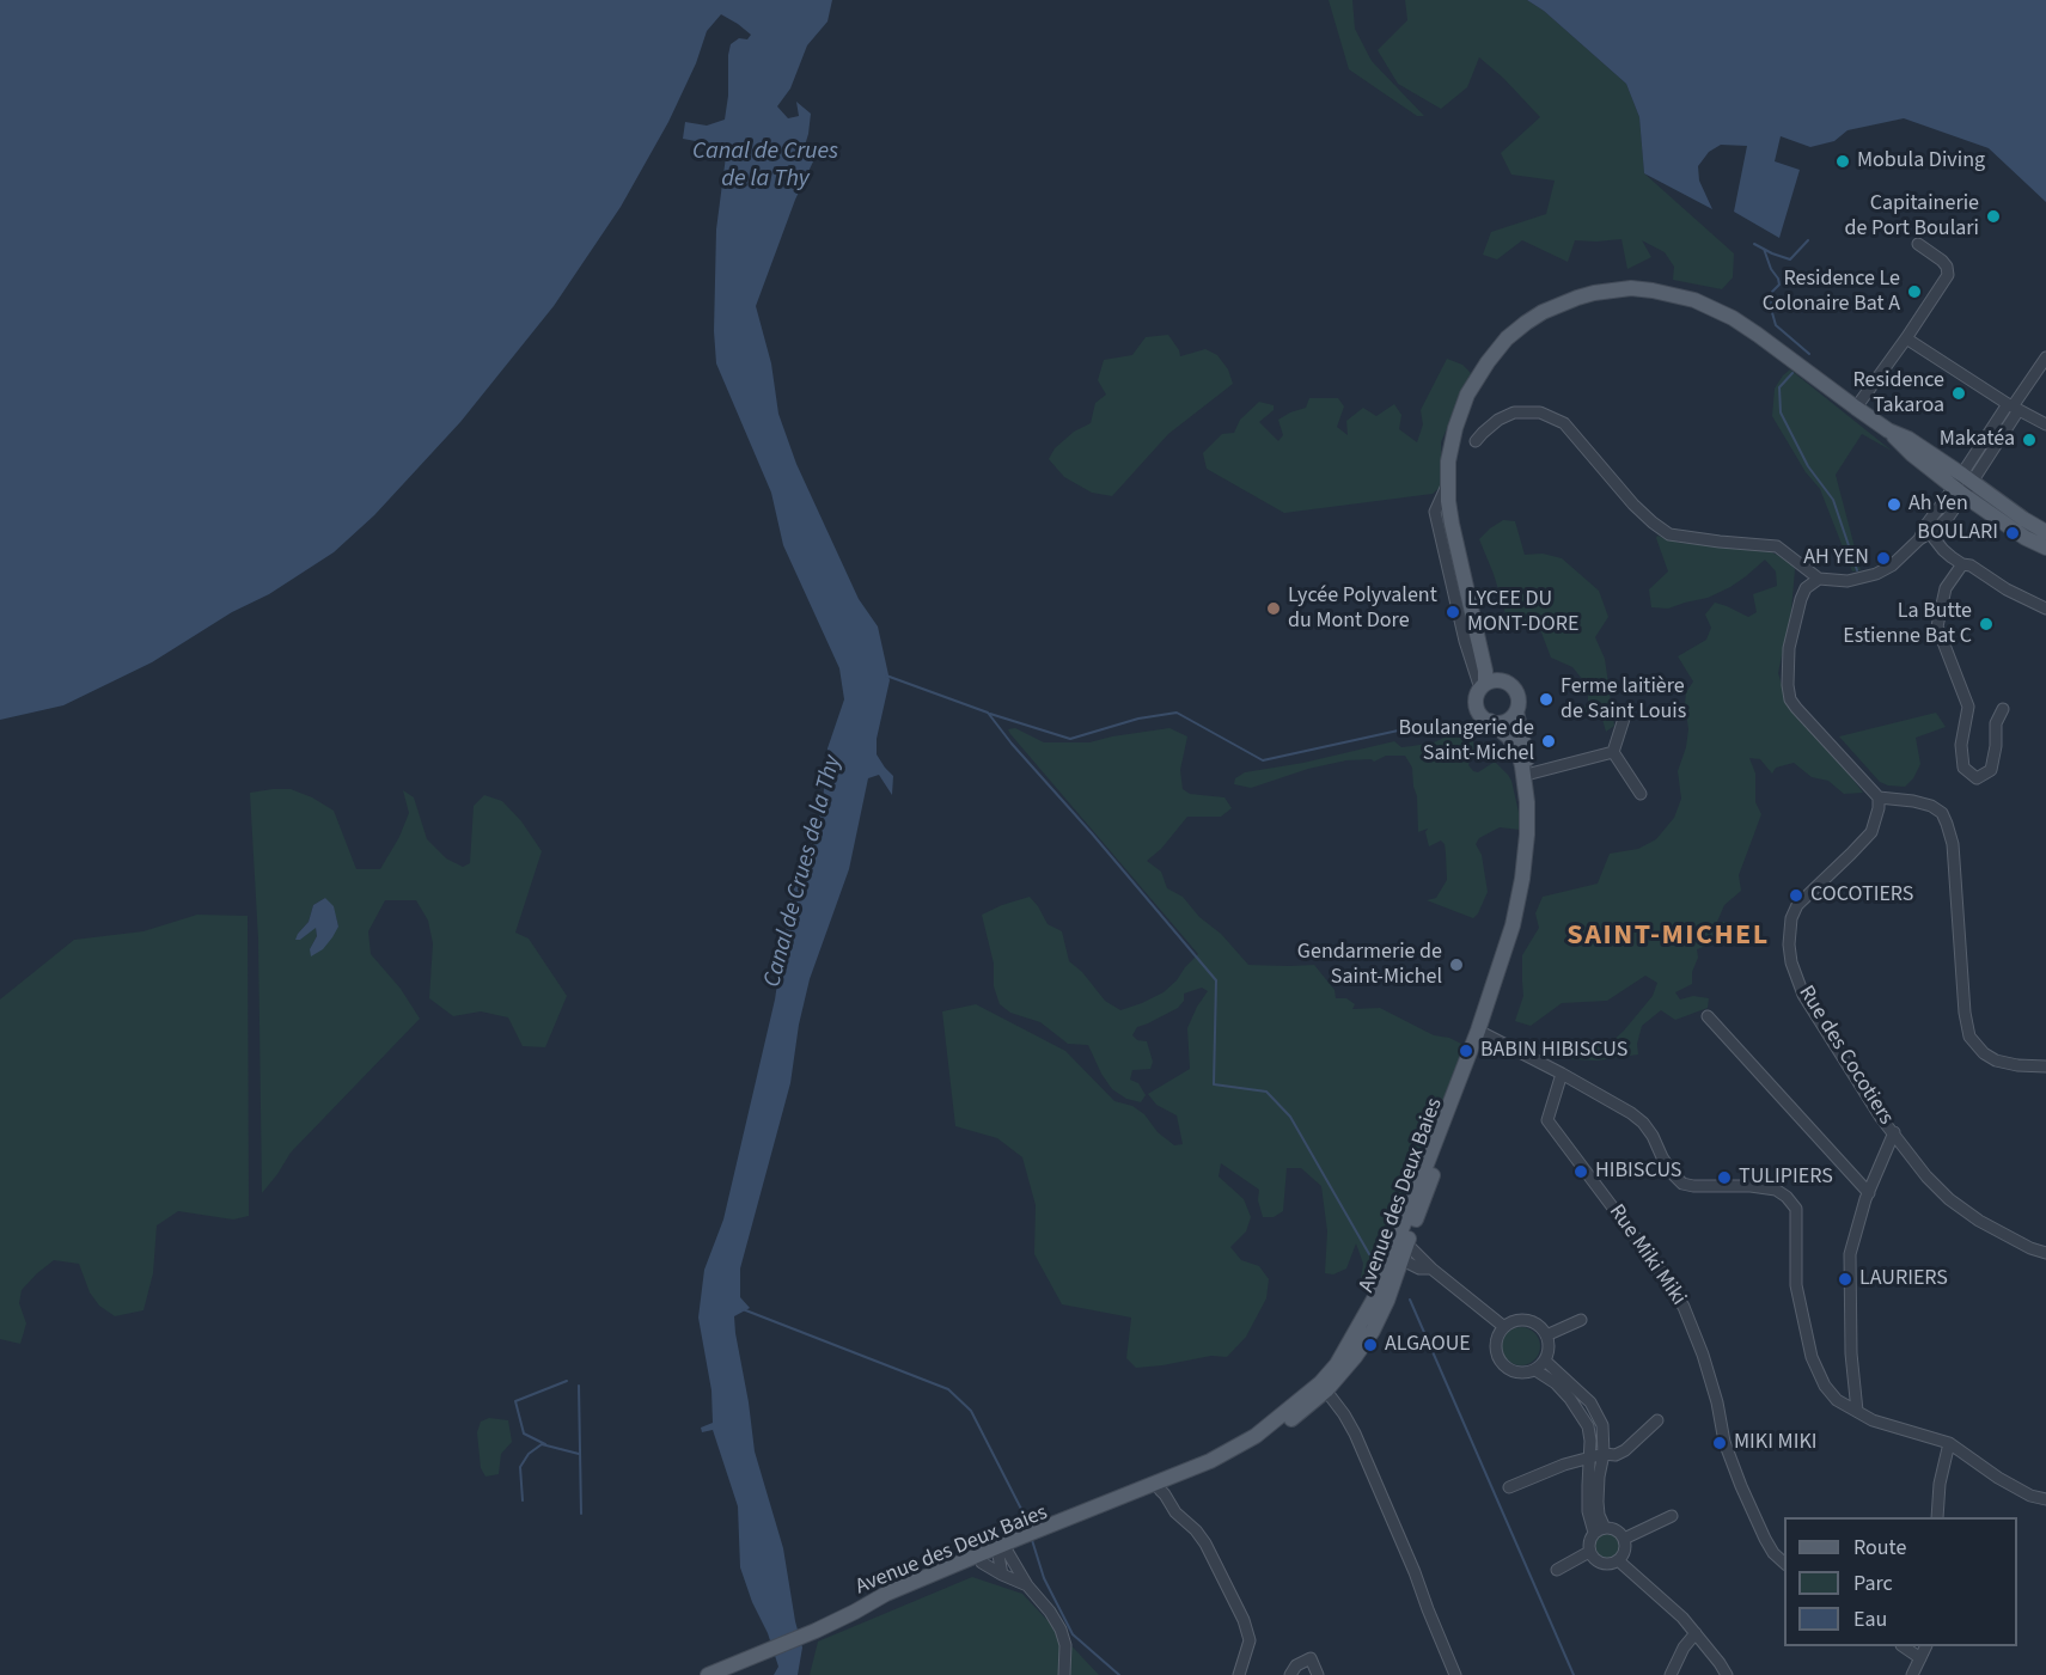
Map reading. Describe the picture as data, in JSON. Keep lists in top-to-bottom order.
{
  "streets": {
    "main road": ["Avenue des Deux Baies"],
    "street": ["Rue des Cocotiers", "Rue Miki Miki"]
  },
  "districts": ["SAINT-MICHEL"],
  "water": ["Canal de Crues de la Thy"],
  "places": [
    "Mobula Diving",
    "Capitainerie de Port Boulari",
    "Residence Le Colonaire Bat A",
    "Residence Takaroa",
    "Makatéa",
    "Ah Yen",
    "BOULARI",
    "AH YEN",
    "Lycée Polyvalent du Mont Dore",
    "LYCEE DU MONT-DORE",
    "La Butte Estienne Bat C",
    "Ferme laitière de Saint Louis",
    "Boulangerie de Saint-Michel",
    "COCOTIERS",
    "Gendarmerie de Saint-Michel",
    "BABIN HIBISCUS",
    "HIBISCUS",
    "TULIPIERS",
    "LAURIERS",
    "ALGAOUE",
    "MIKI MIKI"
  ],
  "legend": ["Route", "Parc", "Eau"]
}
